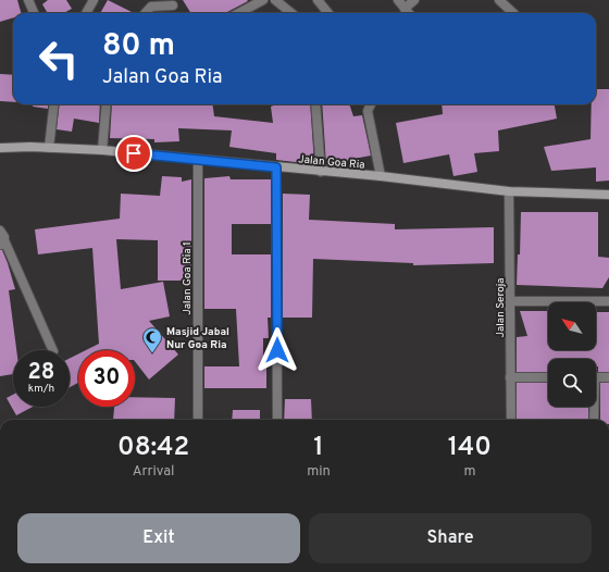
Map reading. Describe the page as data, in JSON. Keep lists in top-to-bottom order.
{
  "streets": {
    "main road": ["Jalan Goa Ria"],
    "street": ["Jalan Goa Ria 1", "Jalan Seroja"]
  },
  "crossings": [
    ["Jalan Goa Ria", "Jalan Goa Ria 1"],
    ["Jalan Goa Ria", "Jalan Seroja"]
  ],
  "places": {
    "mosque": ["Masjid Jabal Nur Goa Ria"]
  },
  "north": "top left",
  "page": {
    "turn": ["80 m", "Jalan Goa Ria"],
    "speed": "28 km/h",
    "limit": "30",
    "eta": [
      "08:42",
      "Arrival",
      "1",
      "min",
      "140",
      "m"
    ],
    "buttons": ["Exit", "Share"]
  }
}
